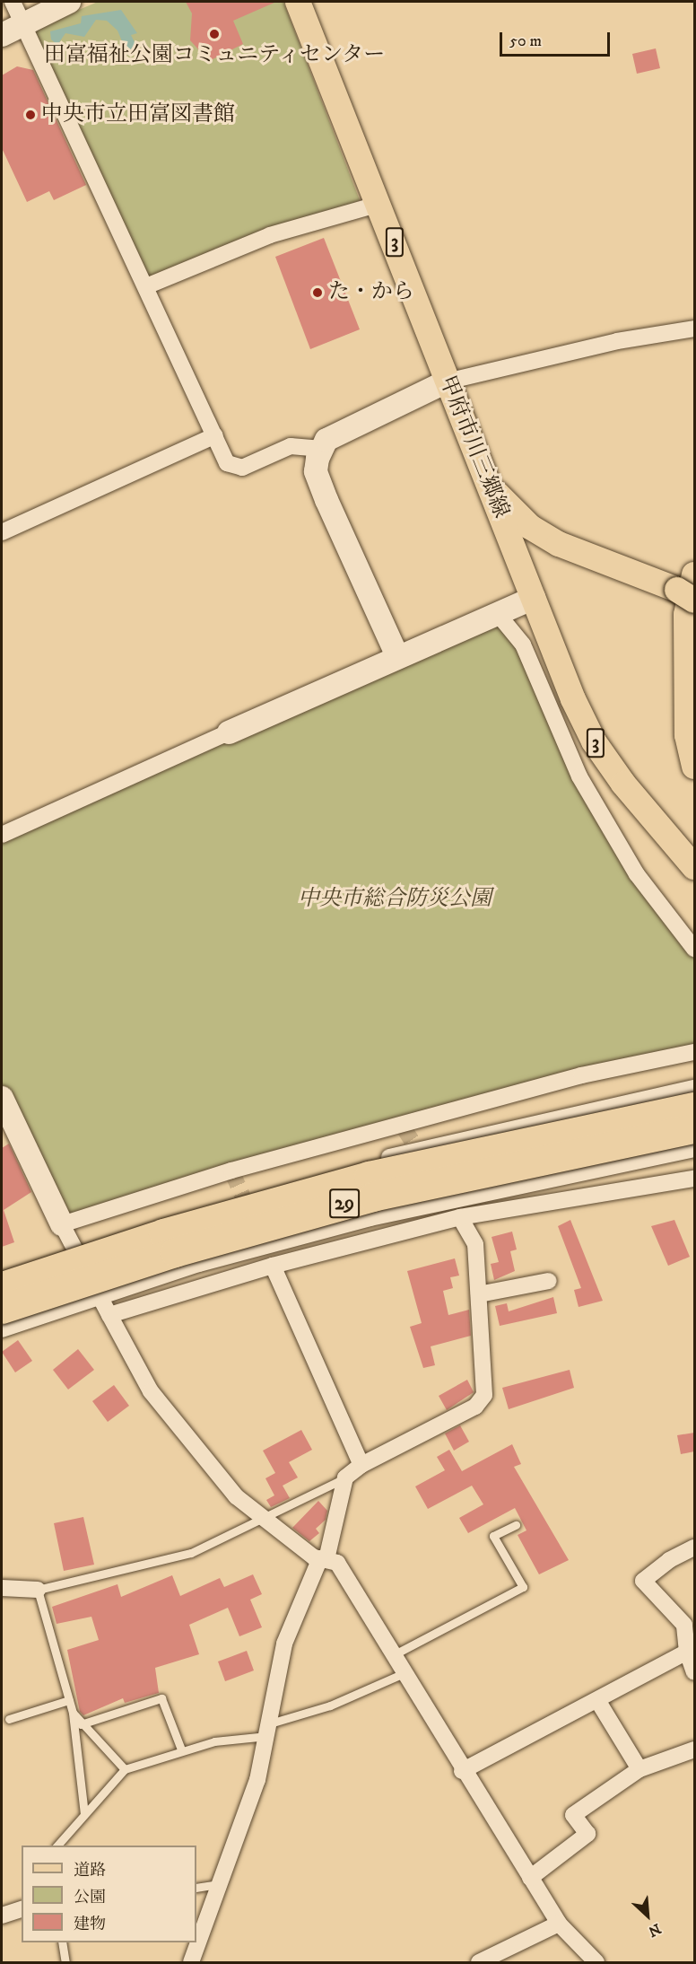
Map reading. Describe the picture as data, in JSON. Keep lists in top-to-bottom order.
{
  "streets": {
    "highway": ["29"],
    "main road": ["3", "甲府市川三郷線"]
  },
  "parks": ["中央市総合防災公園"],
  "places": ["田富福祉公園コミュニティセンター", "中央市立田富図書館", "た・から"],
  "legend": ["道路", "公園", "建物"],
  "scale_bar": "50 m",
  "north": "bottom right"
}
